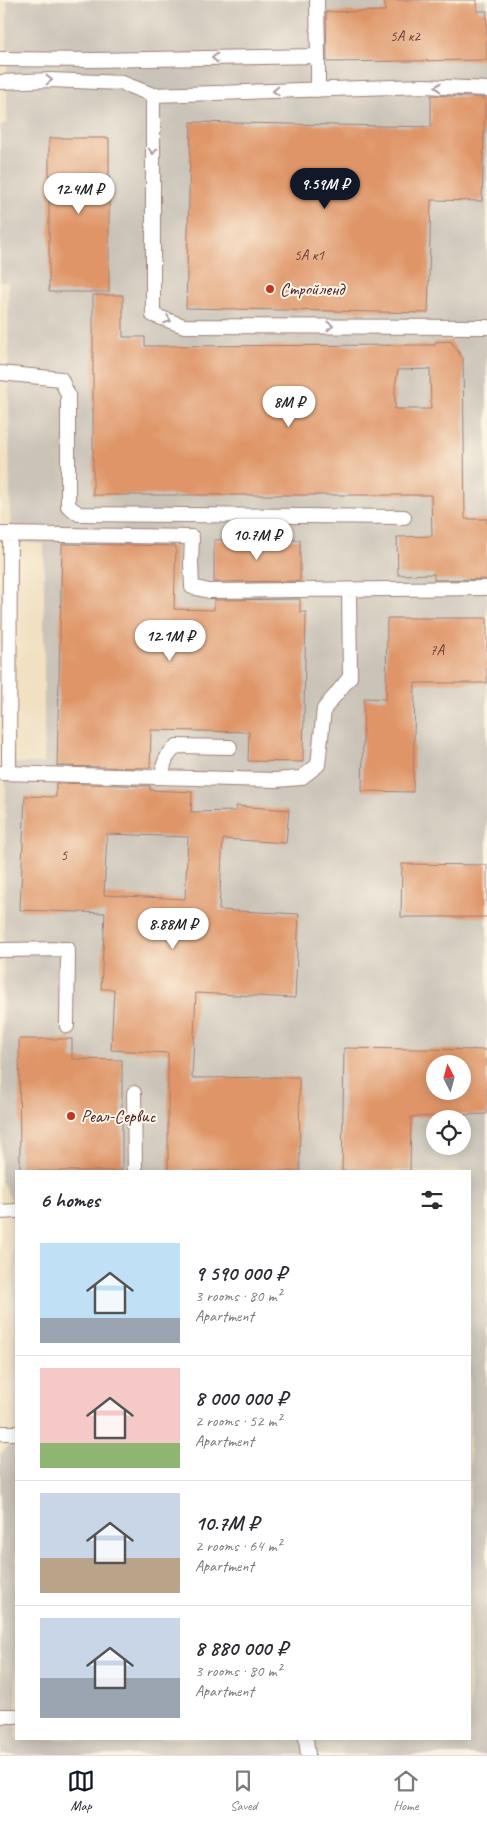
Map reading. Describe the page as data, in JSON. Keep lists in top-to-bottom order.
{
  "places": ["Стройленд", "Реал-Сервис"],
  "house_numbers": [
    "5А к2",
    "5А к1",
    "7А",
    "5"
  ],
  "north": "top",
  "page": {
    "price": [
      "9.59M ₽",
      "12.4M ₽",
      "8M ₽",
      "10.7M ₽",
      "12.1M ₽",
      "8.88M ₽"
    ],
    "heading": "6 homes",
    "list": [
      {
        "name": "9 590 000 ₽",
        "note": "3 rooms · 80 m² · Apartment"
      },
      {
        "name": "8 000 000 ₽",
        "note": "2 rooms · 52 m² · Apartment"
      },
      {
        "name": "10.7M ₽",
        "note": "2 rooms · 64 m² · Apartment"
      },
      {
        "name": "8 880 000 ₽",
        "note": "3 rooms · 80 m² · Apartment"
      }
    ],
    "tabs": ["Map", "Saved", "Home"]
  }
}
